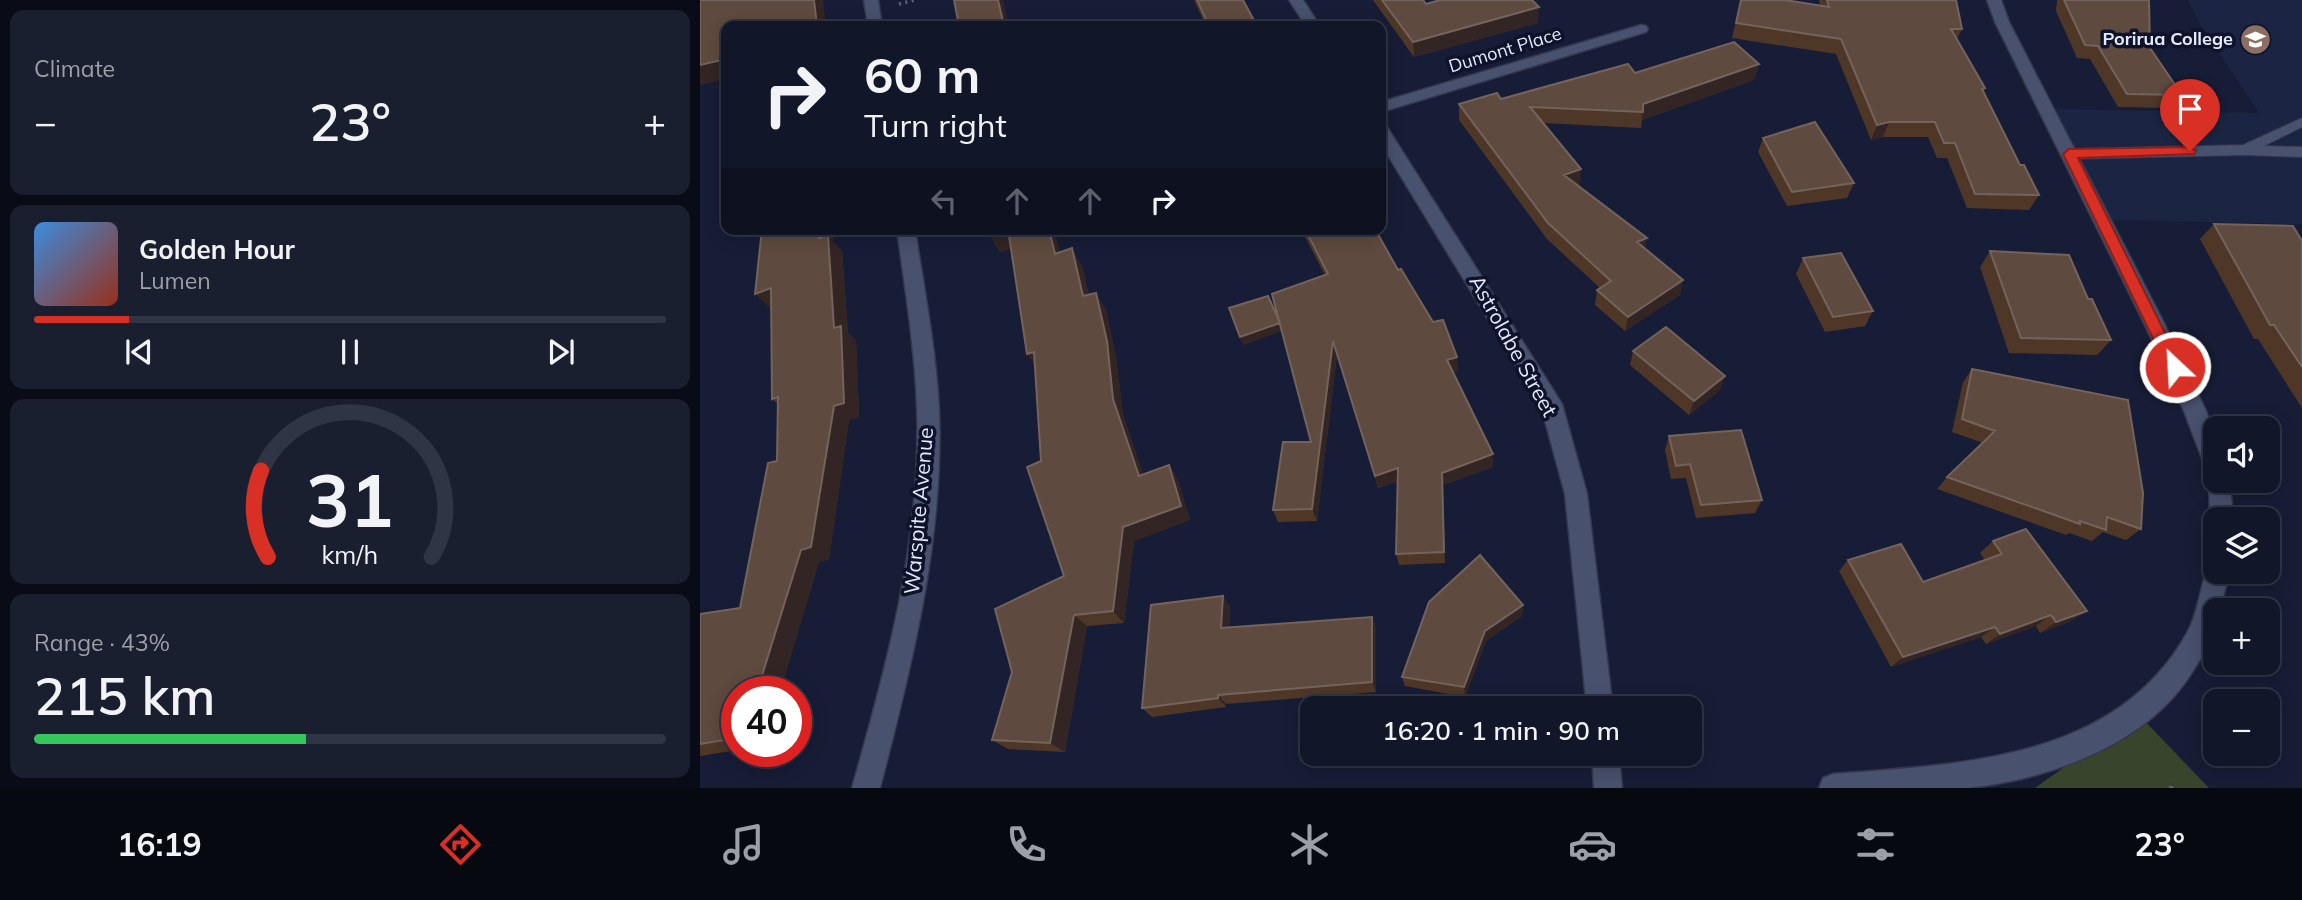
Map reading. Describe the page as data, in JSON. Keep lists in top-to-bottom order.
{
  "streets": {
    "street": ["Dumont Place", "Astrolabe Street", "Warspite Avenue"]
  },
  "places": {
    "school or university": ["Porirua College"]
  },
  "page": {
    "tile": [
      "Climate",
      ["Range · 43%", "215 km"]
    ],
    "turn": ["60 m", "Turn right"],
    "heat": ["−", "23°", "+"],
    "song": ["Golden Hour", "Lumen"],
    "map_buttons": ["+", "−"],
    "limit": "40",
    "trip": "16:20 · 1 min · 90 m",
    "tabs": ["16:19", "23°"],
    "gauge": ["31", "km/h"]
  }
}
